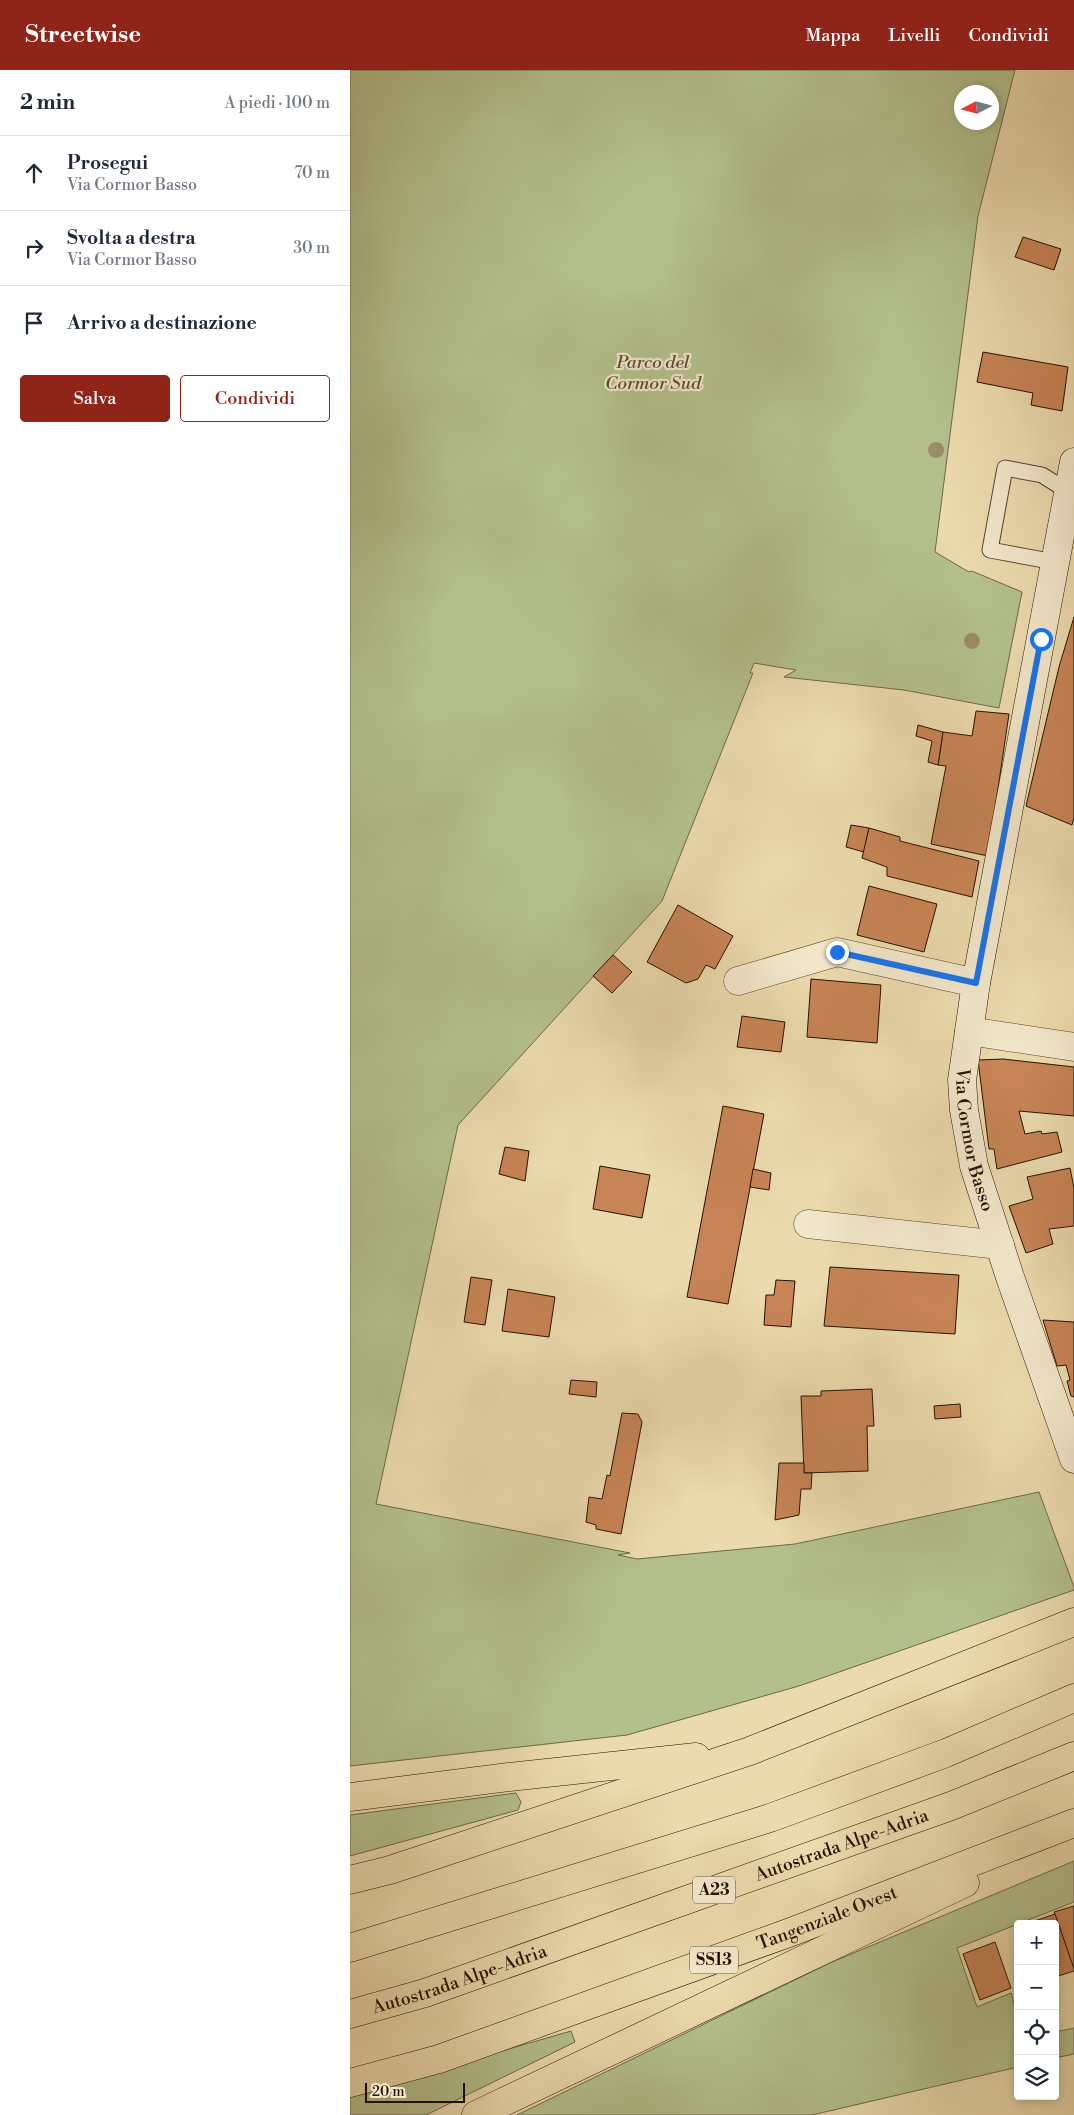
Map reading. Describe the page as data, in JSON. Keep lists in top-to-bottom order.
{
  "streets": {
    "highway": [
      "Autostrada Alpe-Adria",
      "A23",
      "Tangenziale Ovest",
      "SS13"
    ],
    "street": ["Via Cormor Basso"]
  },
  "parks": ["Parco del Cormor Sud"],
  "scale_bar": "20 m",
  "north": "left",
  "page": {
    "header": "Streetwise",
    "nav": ["Mappa", "Livelli", "Condividi"],
    "heading": ["2 min", "A piedi · 100 m"],
    "list": [
      ["Prosegui", "Via Cormor Basso", "70 m"],
      ["Svolta a destra", "Via Cormor Basso", "30 m"],
      "Arrivo a destinazione"
    ],
    "buttons": ["Salva", "Condividi"],
    "map_buttons": ["+", "−"],
    "scale": "20 m"
  }
}
